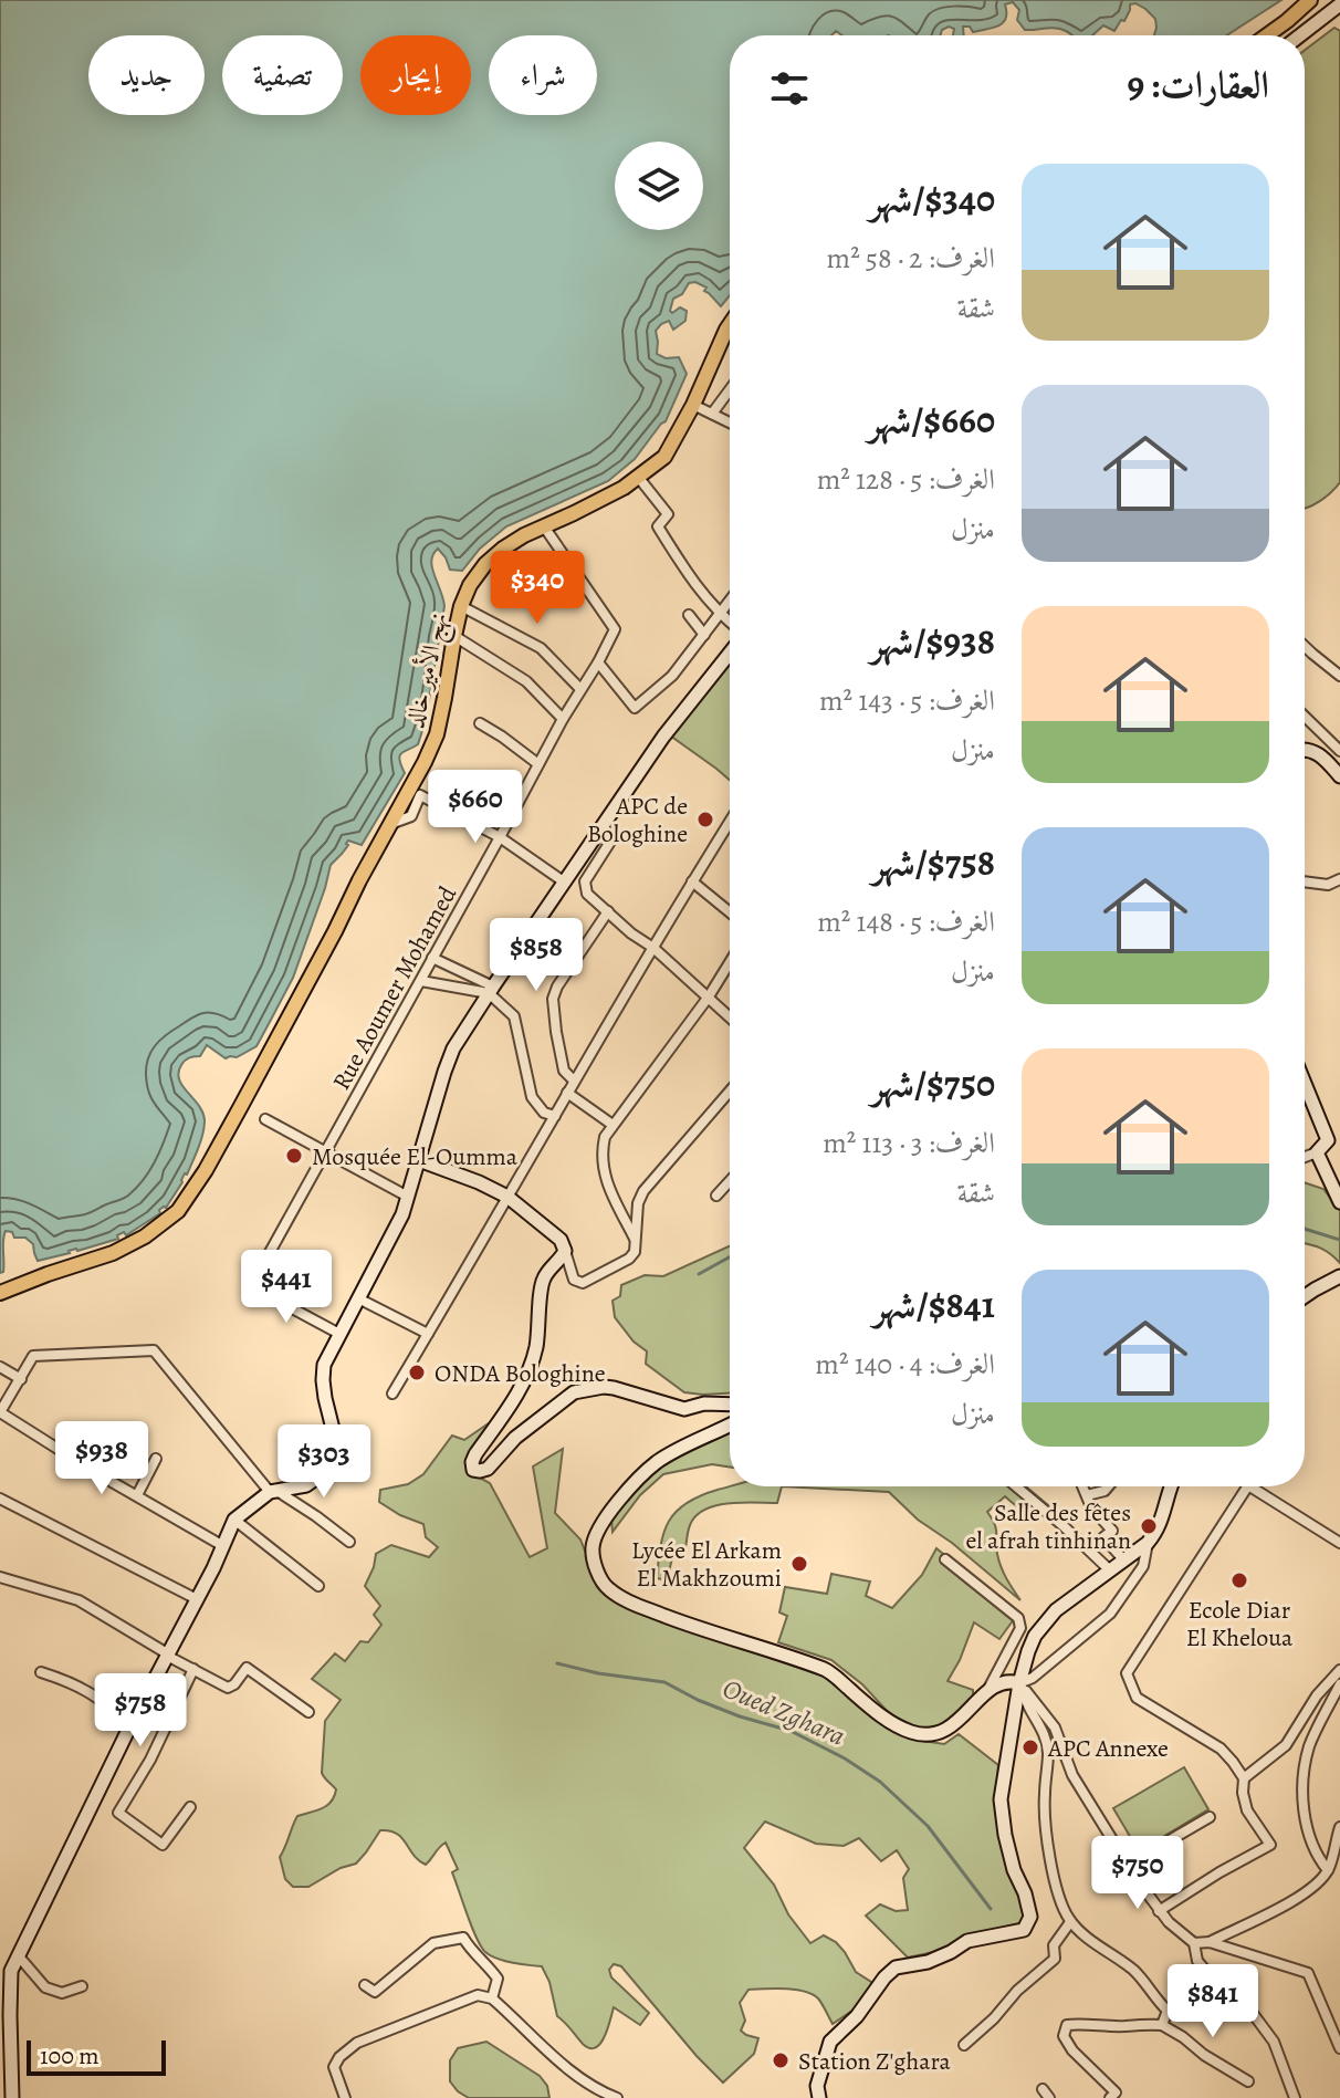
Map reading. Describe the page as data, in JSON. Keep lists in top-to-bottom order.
{
  "streets": {
    "main road": ["نهج الأمير خالد"],
    "street": ["Rue Aoumer Mohamed"]
  },
  "crossings": [
    ["نهج الأمير خالد", "Rue Aoumer Mohamed"]
  ],
  "water": ["Oued Zghara"],
  "places": [
    "APC de Bologhine",
    "Mosquée El-Oumma",
    "ONDA Bologhine",
    "Salle des fêtes el afrah tinhinan",
    "Lycée El Arkam El Makhzoumi",
    "Ecole Diar El Kheloua",
    "APC Annexe",
    "Station Z'ghara"
  ],
  "scale_bar": "100 m",
  "page": {
    "chip": [
      "شراء",
      "إيجار",
      "تصفية",
      "جديد"
    ],
    "heading": "العقارات: 9",
    "list": [
      {
        "name": "$340/شهر",
        "note": "الغرف: 2 · 58 m² · شقة"
      },
      {
        "name": "$660/شهر",
        "note": "الغرف: 5 · 128 m² · منزل"
      },
      {
        "name": "$938/شهر",
        "note": "الغرف: 5 · 143 m² · منزل"
      },
      {
        "name": "$758/شهر",
        "note": "الغرف: 5 · 148 m² · منزل"
      },
      {
        "name": "$750/شهر",
        "note": "الغرف: 3 · 113 m² · شقة"
      },
      {
        "name": "$841/شهر",
        "note": "الغرف: 4 · 140 m² · منزل"
      }
    ],
    "price": [
      "$340",
      "$660",
      "$858",
      "$441",
      "$938",
      "$303",
      "$758",
      "$750",
      "$841"
    ],
    "scale": "100 m"
  }
}
